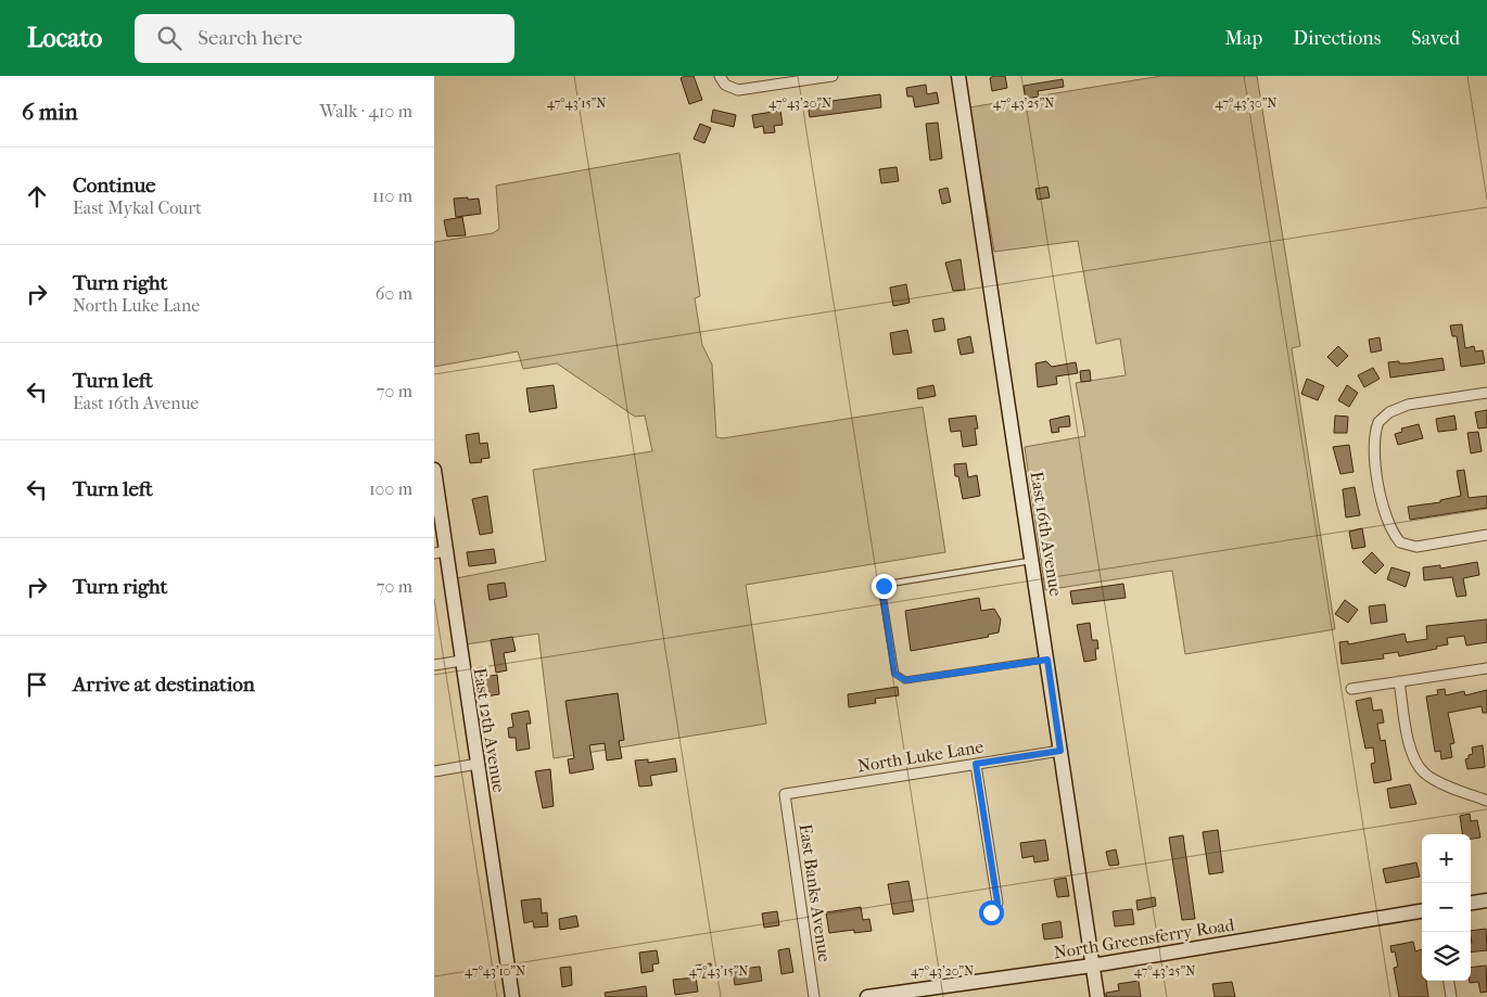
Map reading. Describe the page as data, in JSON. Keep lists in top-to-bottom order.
{
  "streets": {
    "street": [
      "East 16th Avenue",
      "East 12th Avenue",
      "North Luke Lane",
      "East Banks Avenue",
      "North Greensferry Road"
    ]
  },
  "crossings": [
    ["East 16th Avenue", "North Luke Lane"],
    ["East 16th Avenue", "North Greensferry Road"],
    ["North Luke Lane", "East Banks Avenue"]
  ],
  "page": {
    "header": "Locato",
    "search": "Search here",
    "nav": ["Map", "Directions", "Saved"],
    "heading": ["6 min", "Walk · 410 m"],
    "list": [
      ["Continue", "East Mykal Court", "110 m"],
      ["Turn right", "North Luke Lane", "60 m"],
      ["Turn left", "East 16th Avenue", "70 m"],
      ["Turn left", "100 m"],
      ["Turn right", "70 m"],
      "Arrive at destination"
    ],
    "map_buttons": ["+", "−"]
  },
  "coordinates": [
    "47°43'15\"N",
    "47°43'20\"N",
    "47°43'25\"N",
    "47°43'30\"N",
    "47°43'10\"N"
  ]
}
